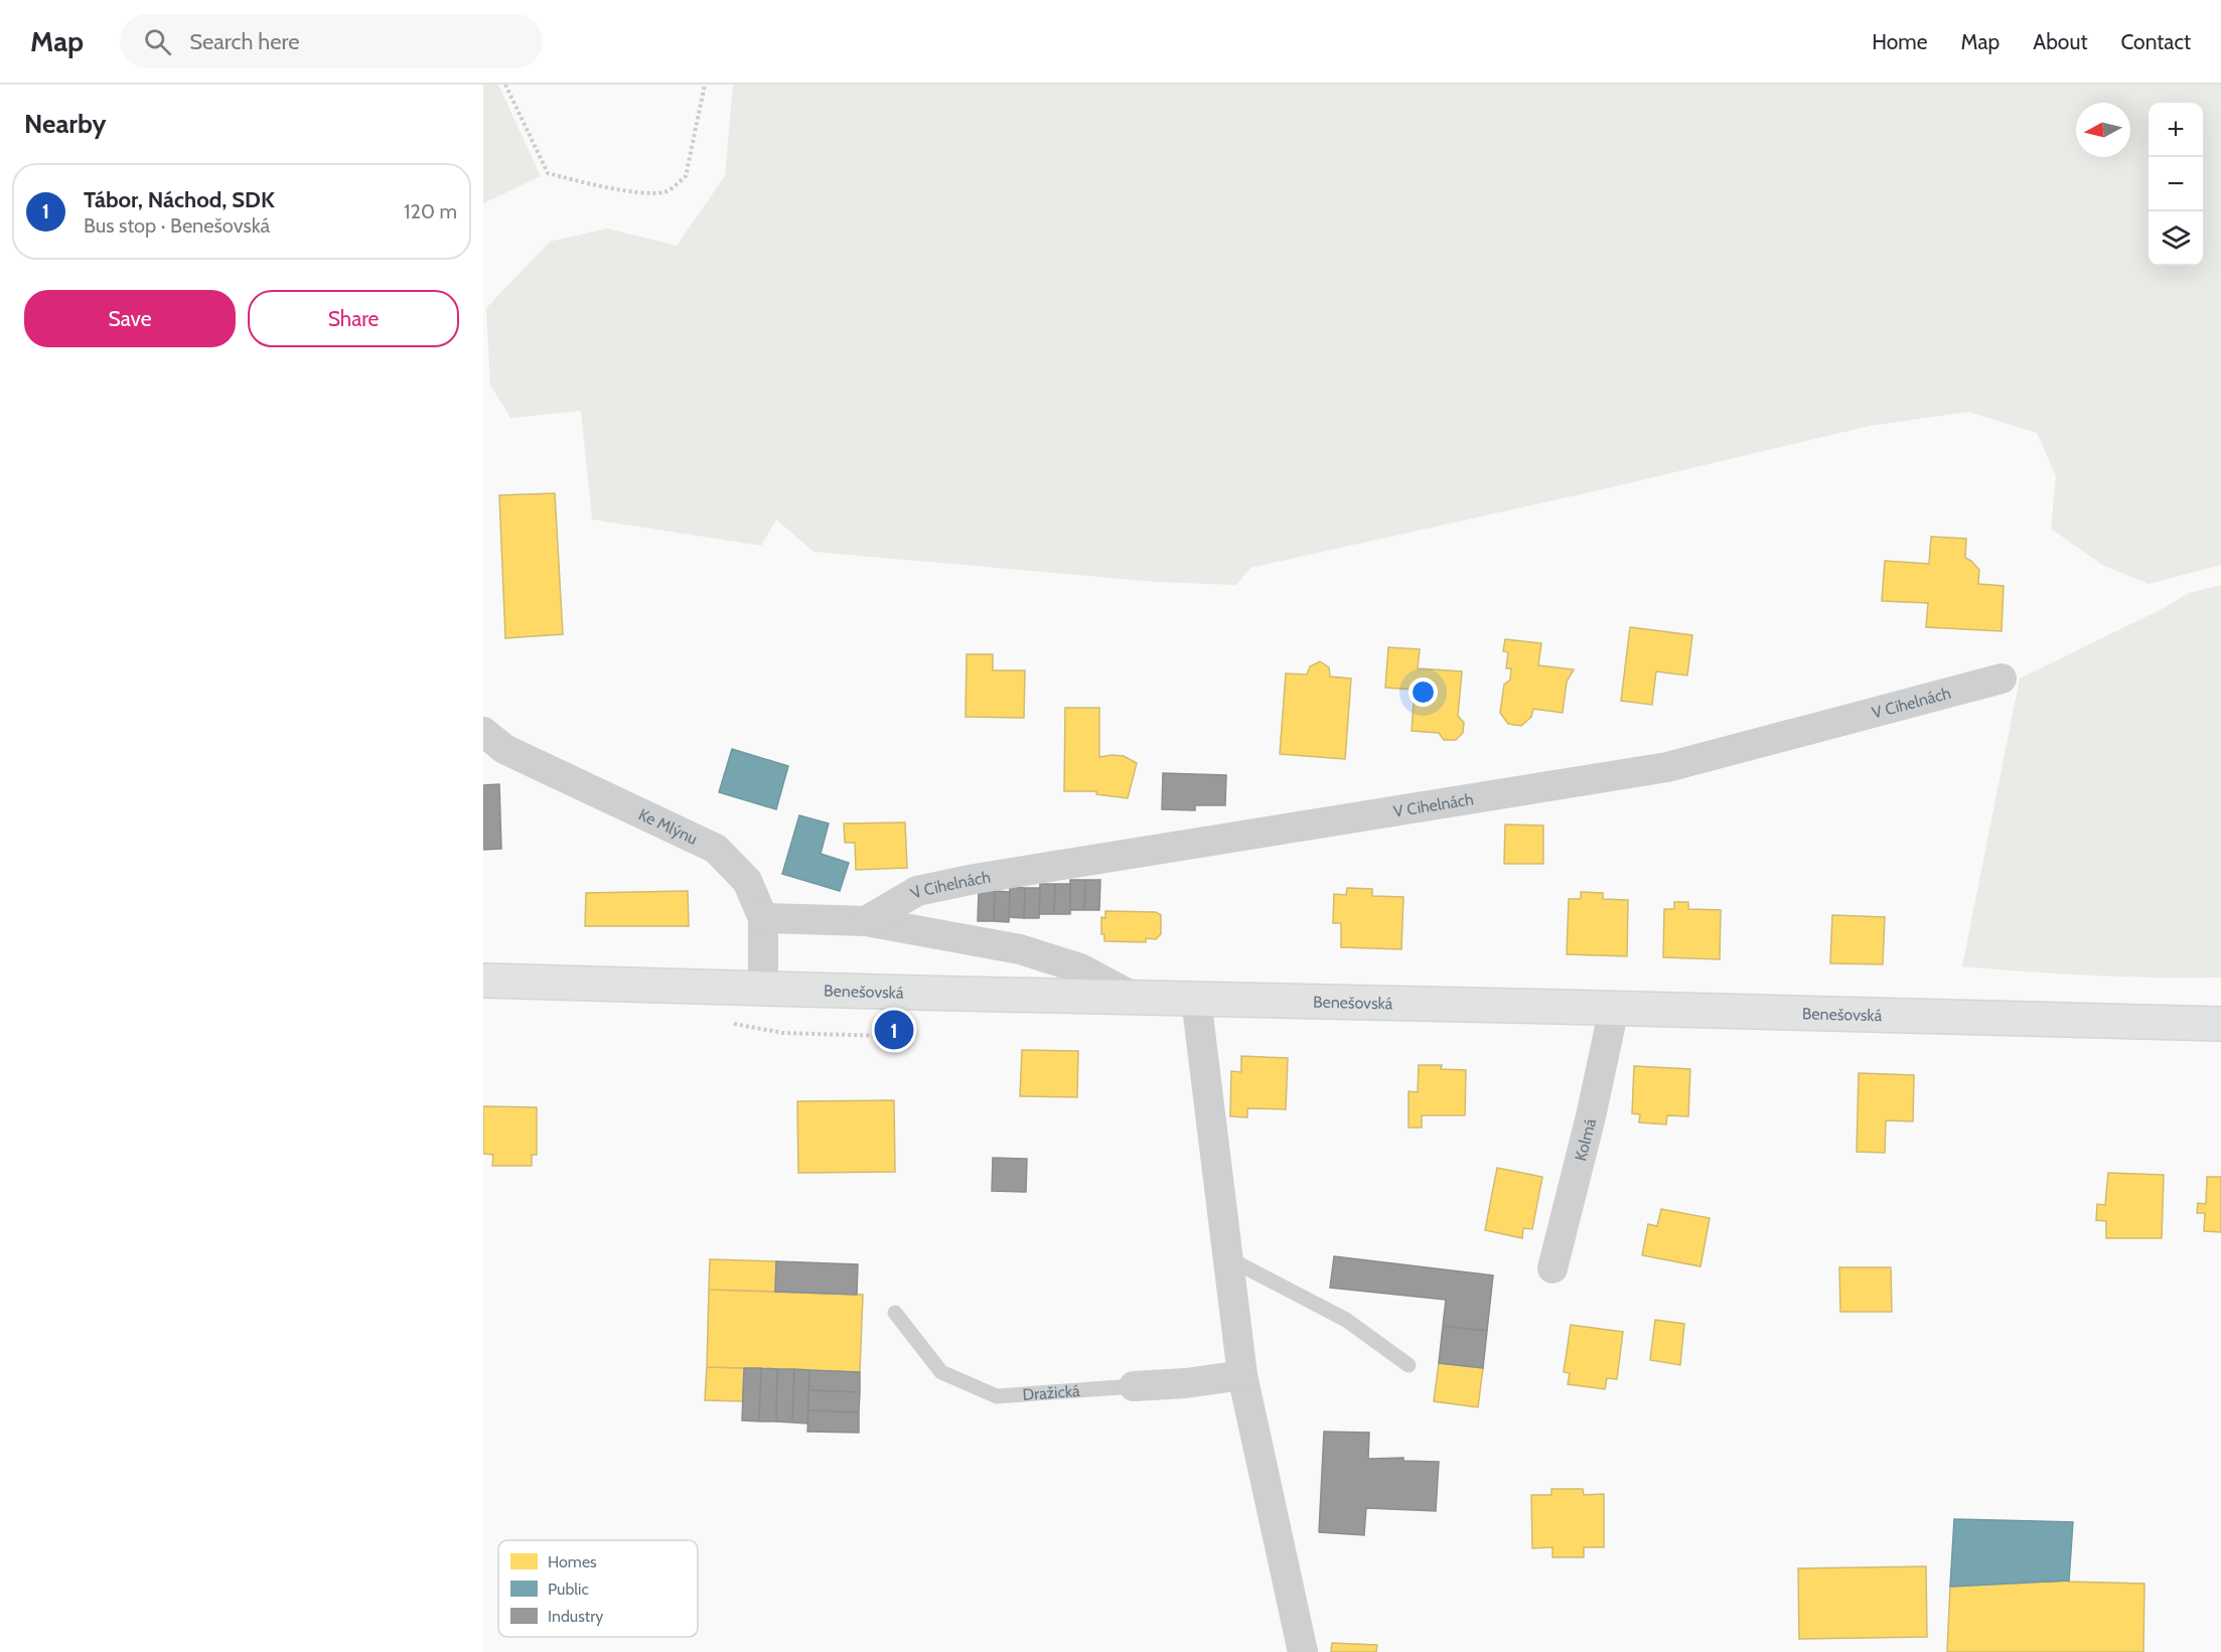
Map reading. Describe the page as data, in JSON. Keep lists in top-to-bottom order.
{
  "streets": {
    "main road": ["Benešovská"],
    "street": [
      "V Cihelnách",
      "Ke Mlýnu",
      "Kolmá",
      "Dražická"
    ]
  },
  "crossings": [
    ["Ke Mlýnu", "Benešovská"],
    ["Benešovská", "Kolmá"]
  ],
  "legend": ["Homes", "Public", "Industry"],
  "north": "left",
  "page": {
    "header": "Map",
    "search": "Search here",
    "nav": [
      "Home",
      "Map",
      "About",
      "Contact"
    ],
    "heading": "Nearby",
    "map_buttons": ["+", "−"],
    "list": [
      {
        "mark": "1",
        "name": "Tábor, Náchod, SDK",
        "note": "Bus stop · Benešovská",
        "value": "120 m"
      }
    ],
    "buttons": ["Save", "Share"],
    "pins": "1"
  }
}
